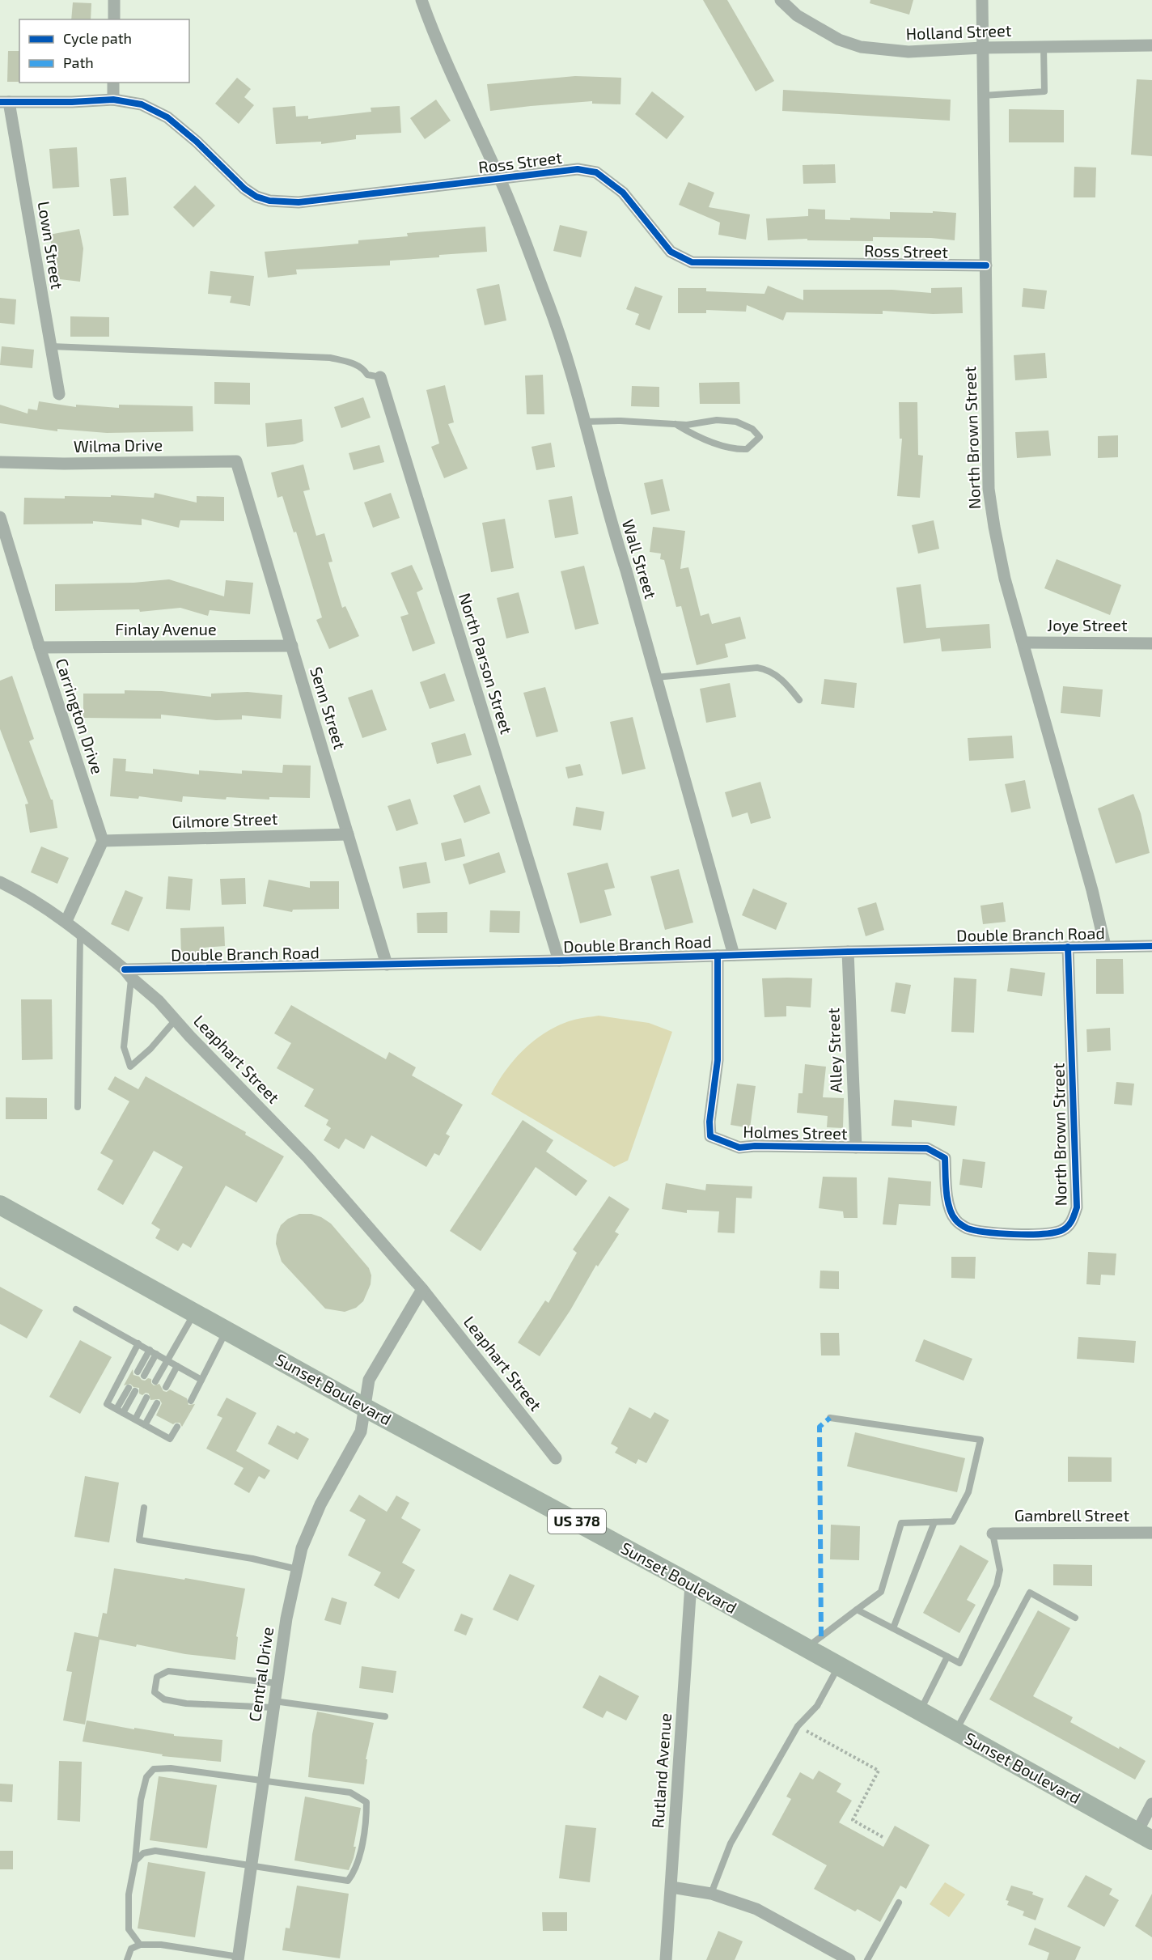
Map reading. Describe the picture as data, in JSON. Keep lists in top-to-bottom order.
{
  "streets": {
    "main road": ["Sunset Boulevard", "US 378"],
    "street": [
      "Holland Street",
      "Ross Street",
      "Lown Street",
      "North Brown Street",
      "Wilma Drive",
      "Wall Street",
      "Joye Street",
      "Finlay Avenue",
      "North Parson Street",
      "Senn Street",
      "Carrington Drive",
      "Gilmore Street",
      "Double Branch Road",
      "Alley Street",
      "Leaphart Street",
      "Holmes Street",
      "Gambrell Street",
      "Central Drive",
      "Rutland Avenue"
    ]
  },
  "crossings": [
    ["Holland Street", "North Brown Street"],
    ["Ross Street", "North Brown Street"],
    ["Ross Street", "Wall Street"],
    ["North Brown Street", "Joye Street"],
    ["North Brown Street", "Double Branch Road"],
    ["North Brown Street", "Holmes Street"],
    ["Wilma Drive", "Senn Street"],
    ["Wall Street", "Double Branch Road"],
    ["Finlay Avenue", "Senn Street"],
    ["Finlay Avenue", "Carrington Drive"],
    ["North Parson Street", "Double Branch Road"],
    ["Senn Street", "Gilmore Street"],
    ["Senn Street", "Double Branch Road"],
    ["Carrington Drive", "Gilmore Street"],
    ["Double Branch Road", "Alley Street"],
    ["Double Branch Road", "Leaphart Street"],
    ["Double Branch Road", "Holmes Street"],
    ["Alley Street", "Holmes Street"],
    ["Sunset Boulevard", "Central Drive"],
    ["Sunset Boulevard", "Rutland Avenue"]
  ],
  "legend": ["Cycle path", "Path"]
}
